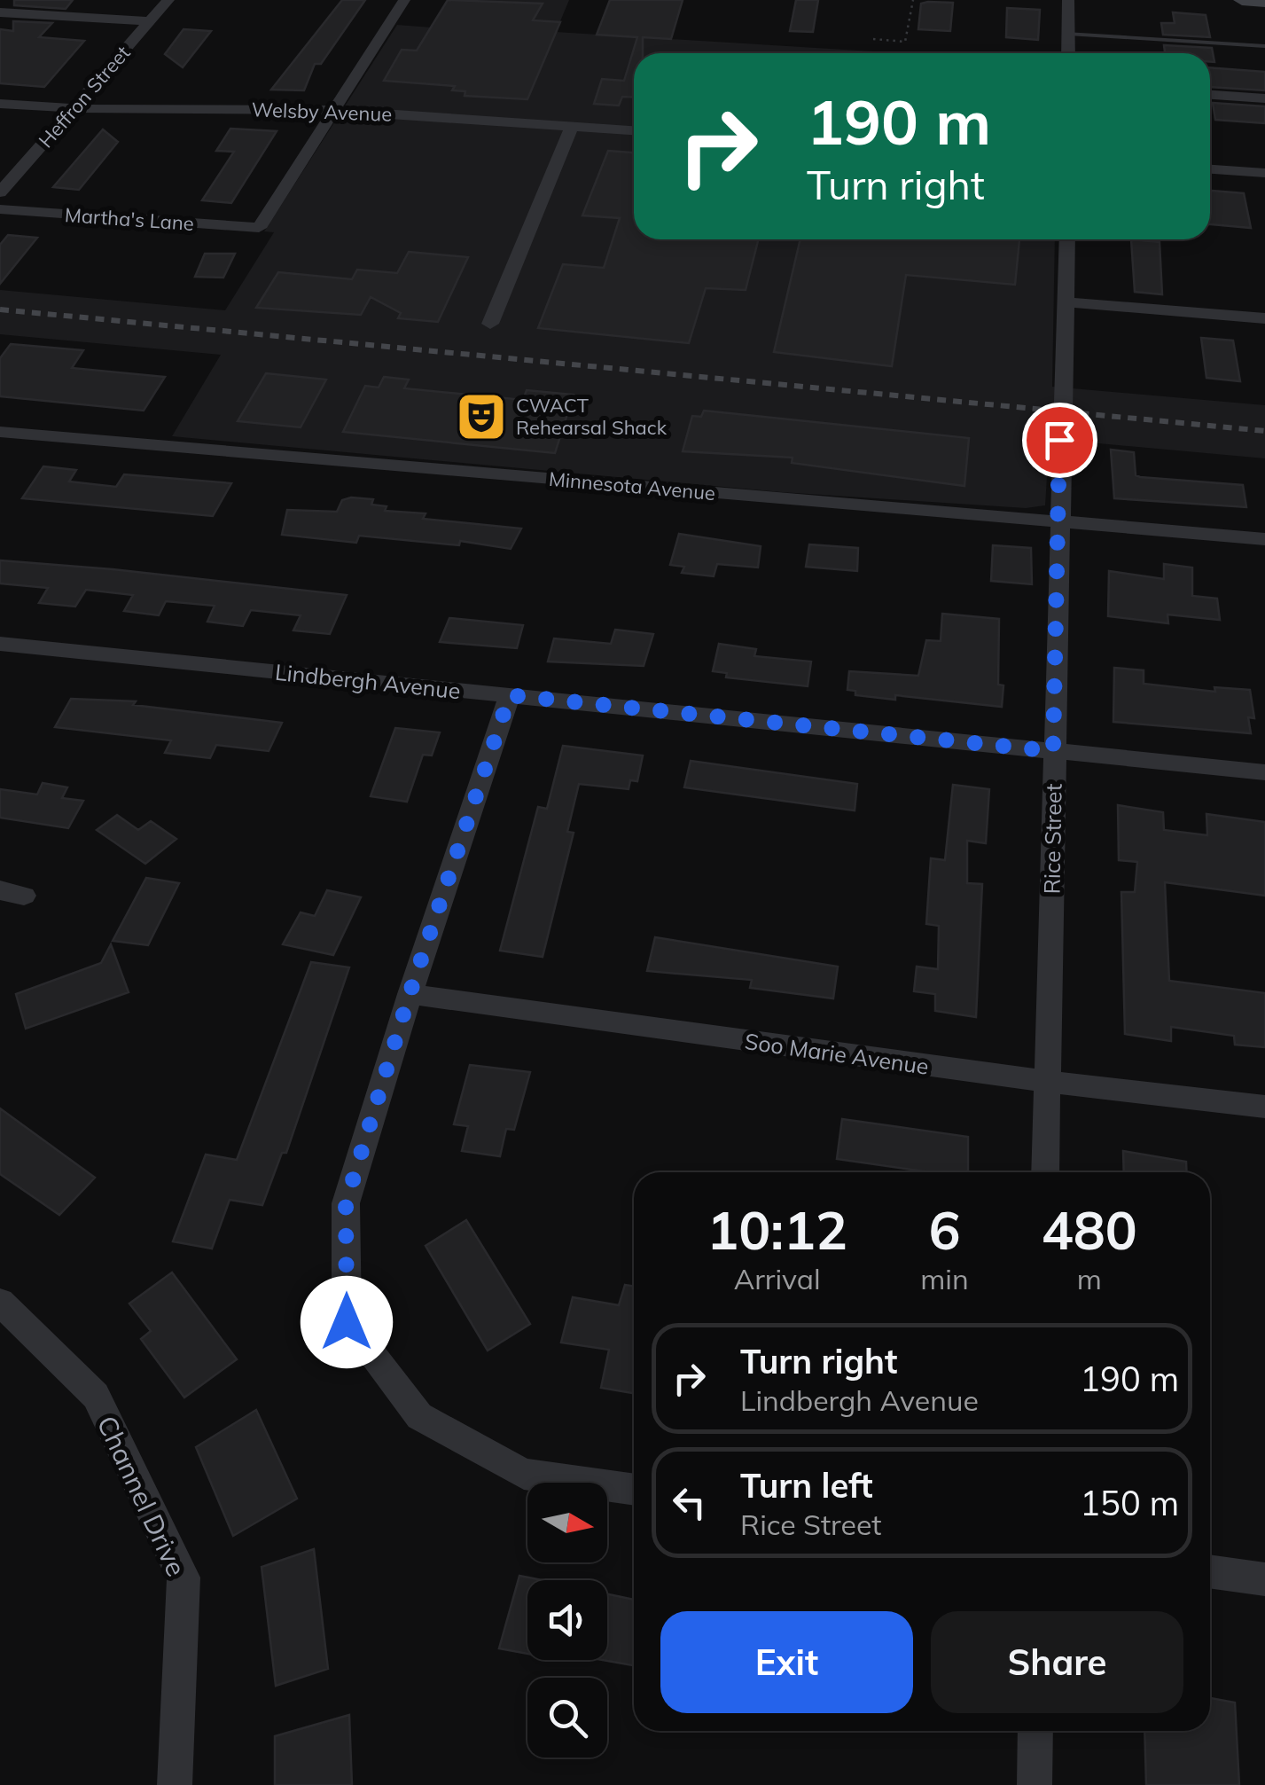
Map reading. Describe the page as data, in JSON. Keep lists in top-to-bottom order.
{
  "streets": {
    "street": [
      "Heffron Street",
      "Welsby Avenue",
      "Martha's Lane",
      "Minnesota Avenue",
      "Lindbergh Avenue",
      "Rice Street",
      "Soo Marie Avenue",
      "Channel Drive"
    ]
  },
  "crossings": [
    ["Heffron Street", "Welsby Avenue"],
    ["Welsby Avenue", "Martha's Lane"],
    ["Minnesota Avenue", "Rice Street"],
    ["Lindbergh Avenue", "Rice Street"],
    ["Rice Street", "Soo Marie Avenue"]
  ],
  "places": {
    "theatre": ["CWACT Rehearsal Shack"]
  },
  "north": "right",
  "page": {
    "turn": ["190 m", "Turn right"],
    "eta": [
      "10:12",
      "Arrival",
      "6",
      "min",
      "480",
      "m"
    ],
    "list": [
      {
        "name": "Turn right",
        "note": "Lindbergh Avenue",
        "value": "190 m"
      },
      {
        "name": "Turn left",
        "note": "Rice Street",
        "value": "150 m"
      }
    ],
    "buttons": ["Exit", "Share"]
  }
}
